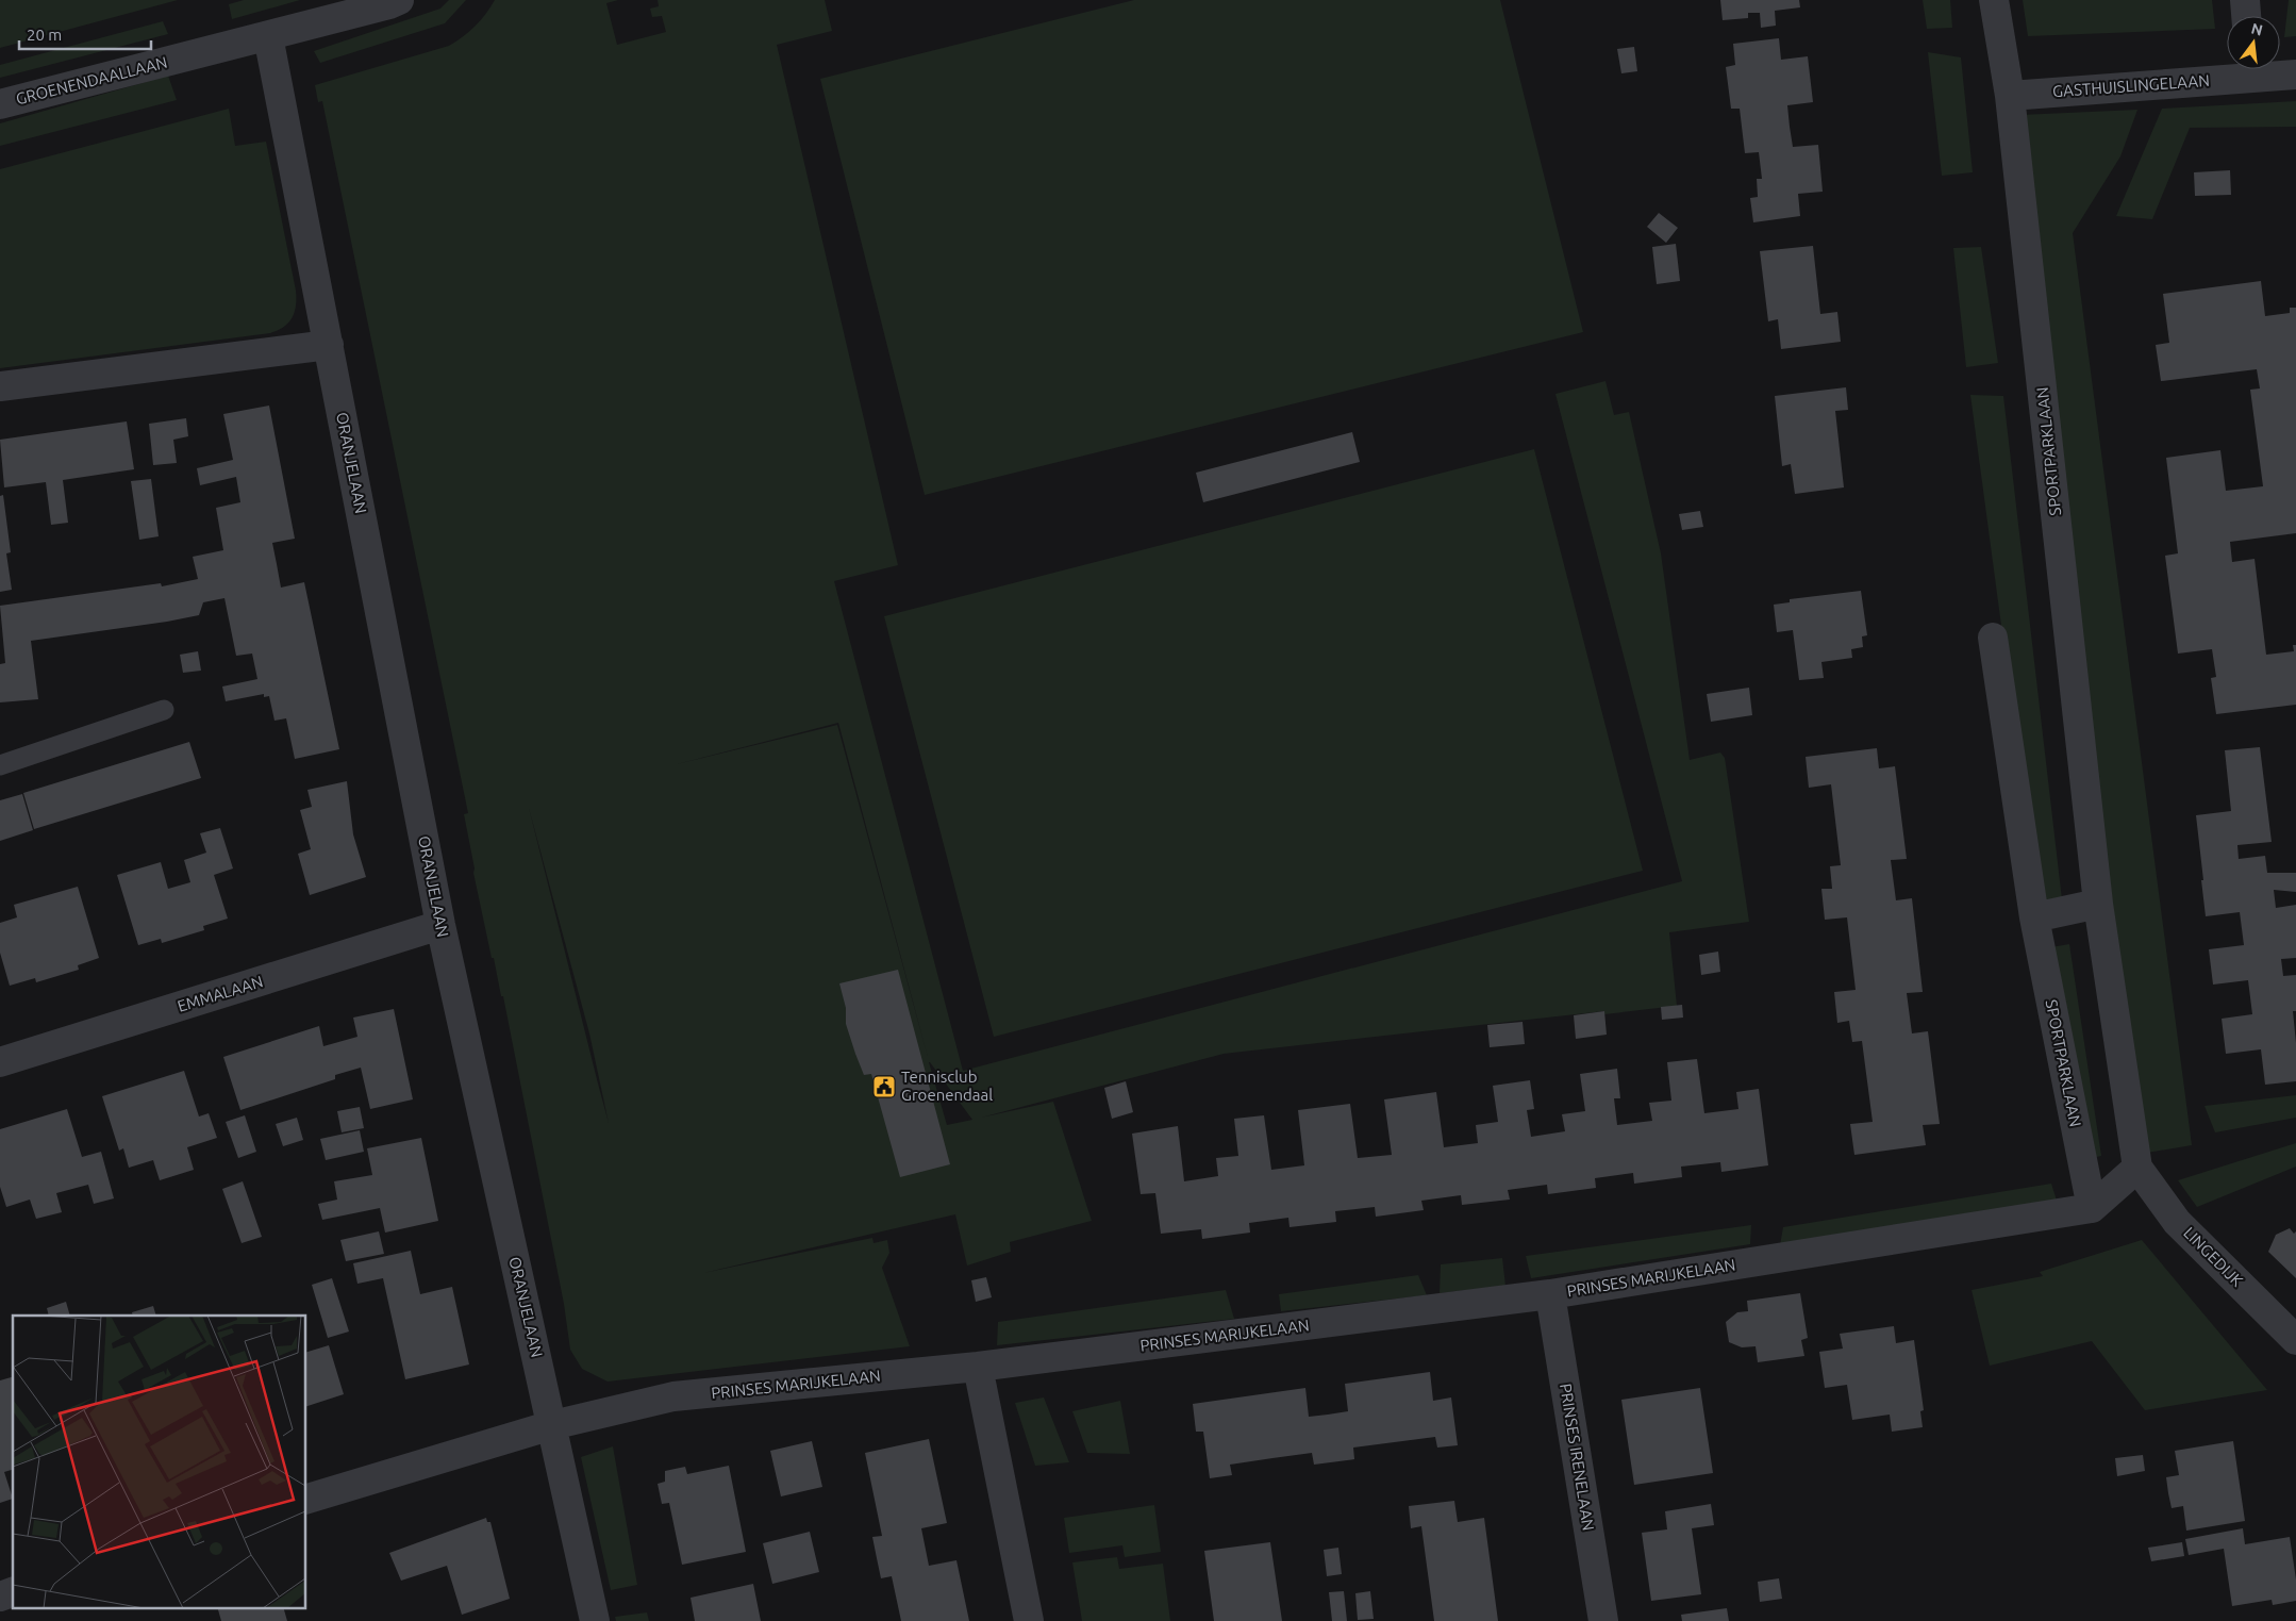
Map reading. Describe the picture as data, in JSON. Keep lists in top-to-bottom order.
{
  "streets": {
    "street": [
      "GROENENDAALLAAN",
      "GASTHUISLINGELAAN",
      "SPORTPARKLAAN",
      "ORANJELAAN",
      "EMMALAAN",
      "LINGEDIJK",
      "PRINSES MARIJKELAAN",
      "PRINSES IRENELAAN"
    ]
  },
  "crossings": [
    ["GROENENDAALLAAN", "ORANJELAAN"],
    ["GASTHUISLINGELAAN", "SPORTPARKLAAN"],
    ["SPORTPARKLAAN", "LINGEDIJK"],
    ["SPORTPARKLAAN", "PRINSES MARIJKELAAN"],
    ["ORANJELAAN", "EMMALAAN"],
    ["ORANJELAAN", "PRINSES MARIJKELAAN"],
    ["PRINSES MARIJKELAAN", "PRINSES IRENELAAN"]
  ],
  "places": {
    "public building": ["Tennisclub Groenendaal"]
  },
  "scale_bar": "20 m",
  "north": "top"
}
